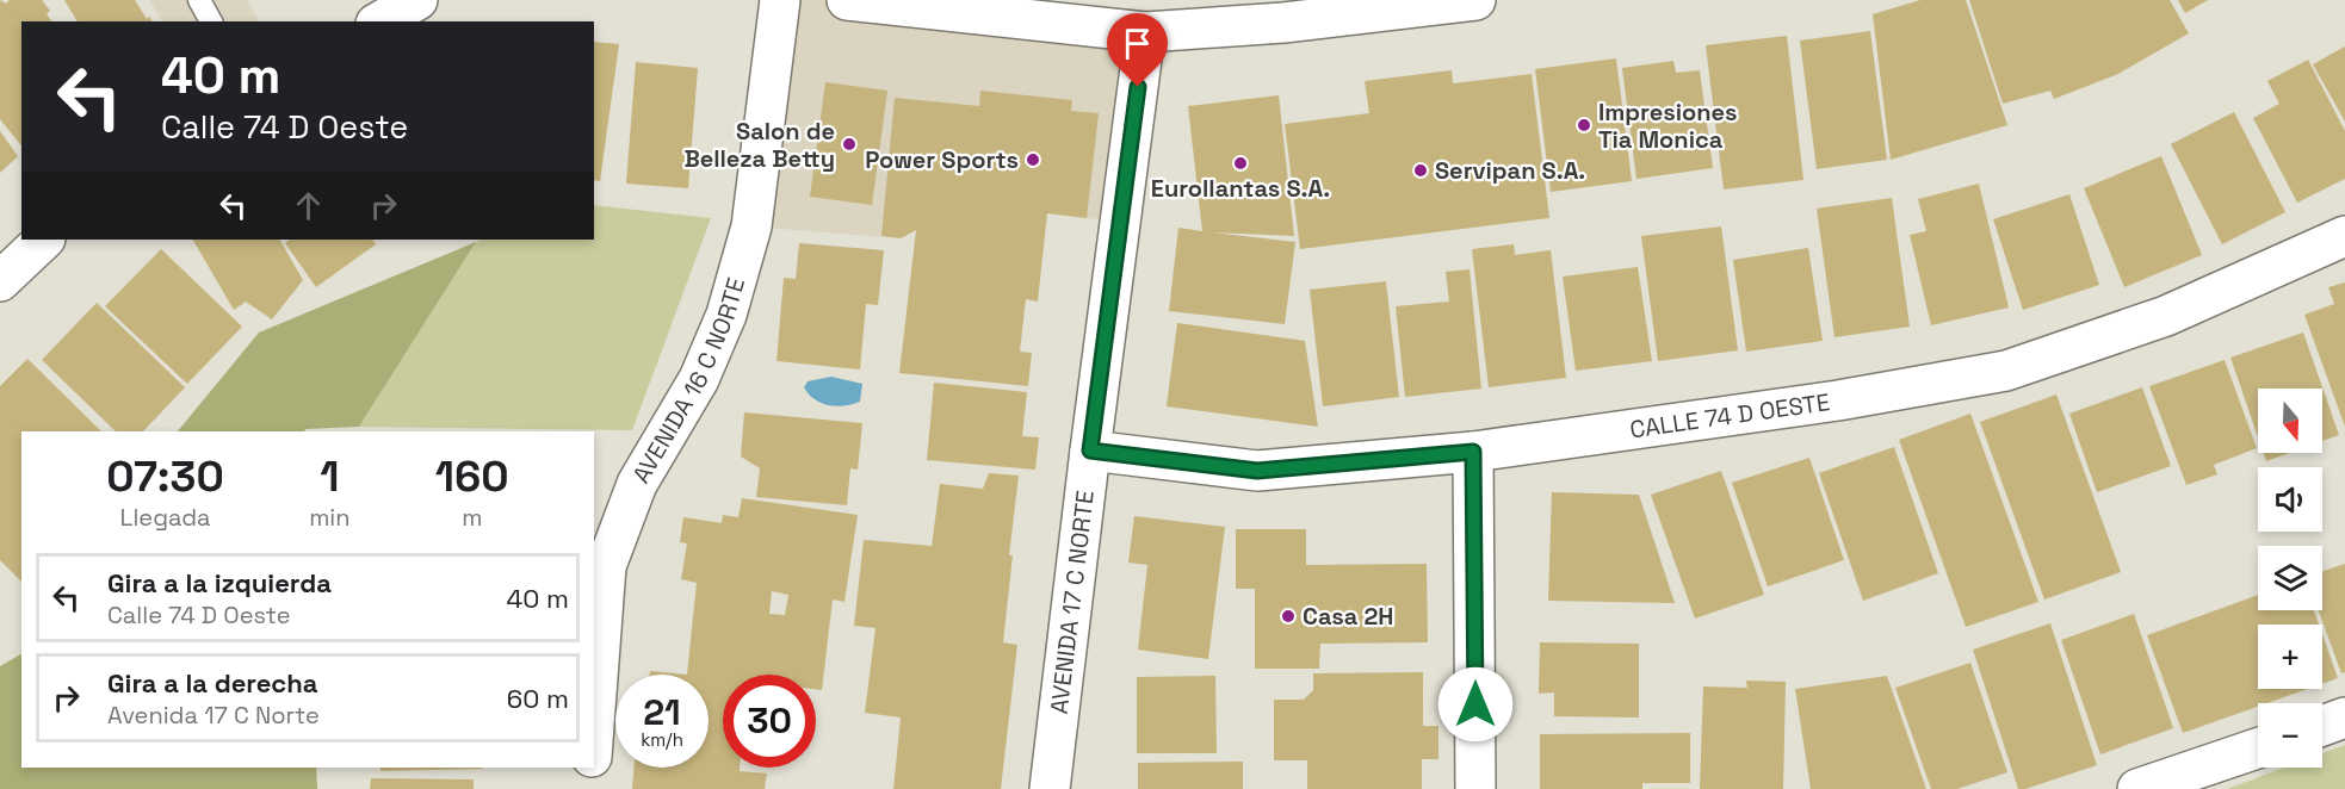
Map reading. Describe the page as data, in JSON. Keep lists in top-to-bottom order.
{
  "streets": {
    "street": ["AVENIDA 16 C NORTE", "CALLE 74 D OESTE", "AVENIDA 17 C NORTE"]
  },
  "crossings": [
    ["CALLE 74 D OESTE", "AVENIDA 17 C NORTE"]
  ],
  "places": [
    "Impresiones Tia Monica",
    "Salon de Belleza Betty",
    "Power Sports",
    "Eurollantas S.A.",
    "Servipan S.A.",
    "Casa 2H"
  ],
  "north": "bottom",
  "page": {
    "turn": ["40 m", "Calle 74 D Oeste"],
    "map_buttons": ["+", "−"],
    "eta": [
      "07:30",
      "Llegada",
      "1",
      "min",
      "160",
      "m"
    ],
    "list": [
      {
        "name": "Gira a la izquierda",
        "note": "Calle 74 D Oeste",
        "value": "40 m"
      },
      {
        "name": "Gira a la derecha",
        "note": "Avenida 17 C Norte",
        "value": "60 m"
      }
    ],
    "speed": "21 km/h",
    "limit": "30"
  }
}
